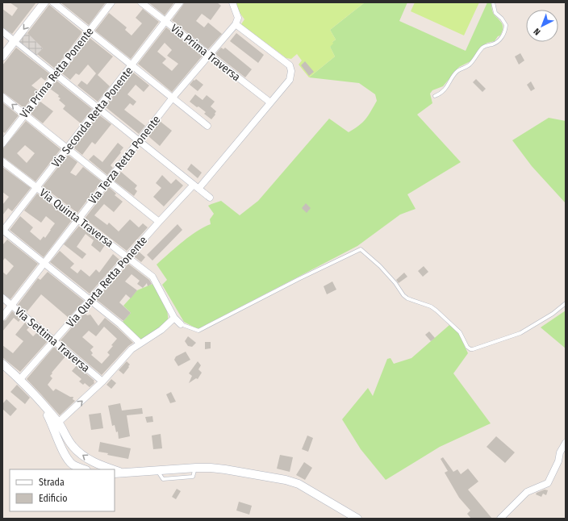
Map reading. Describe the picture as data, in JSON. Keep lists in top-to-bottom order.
{
  "streets": {
    "street": [
      "Via Prima Traversa",
      "Via Prima Retta Ponente",
      "Via Seconda Retta Ponente",
      "Via Terza Retta Ponente",
      "Via Quinta Traversa",
      "Via Quarta Retta Ponente",
      "Via Settima Traversa"
    ]
  },
  "crossings": [
    ["Via Prima Traversa", "Via Seconda Retta Ponente"],
    ["Via Prima Traversa", "Via Terza Retta Ponente"],
    ["Via Prima Traversa", "Via Quarta Retta Ponente"],
    ["Via Seconda Retta Ponente", "Via Quinta Traversa"],
    ["Via Terza Retta Ponente", "Via Quinta Traversa"],
    ["Via Terza Retta Ponente", "Via Quarta Retta Ponente"],
    ["Via Terza Retta Ponente", "Via Settima Traversa"],
    ["Via Quinta Traversa", "Via Quarta Retta Ponente"],
    ["Via Quarta Retta Ponente", "Via Settima Traversa"]
  ],
  "legend": ["Strada", "Edificio"],
  "north": "bottom left"
}
